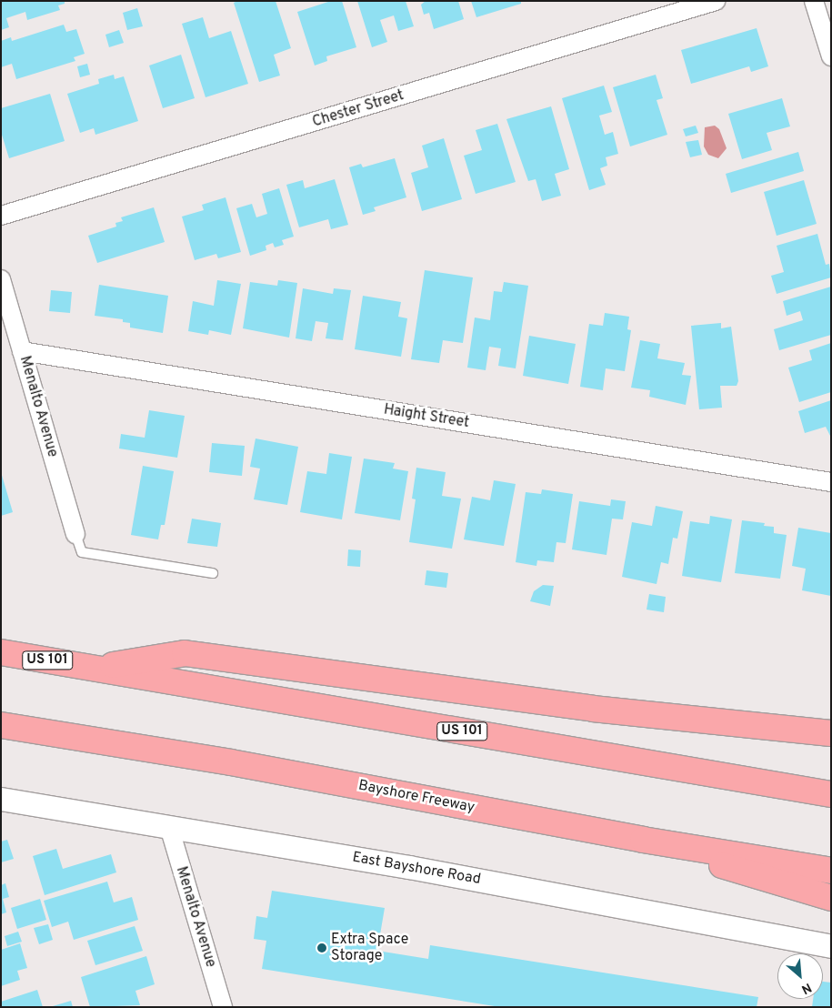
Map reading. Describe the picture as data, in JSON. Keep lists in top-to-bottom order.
{
  "streets": {
    "highway": ["US 101", "Bayshore Freeway"],
    "street": [
      "Chester Street",
      "Menalto Avenue",
      "Haight Street",
      "East Bayshore Road"
    ]
  },
  "crossings": [
    ["Menalto Avenue", "Haight Street"],
    ["Menalto Avenue", "East Bayshore Road"]
  ],
  "places": ["Extra Space Storage"],
  "north": "bottom right"
}
